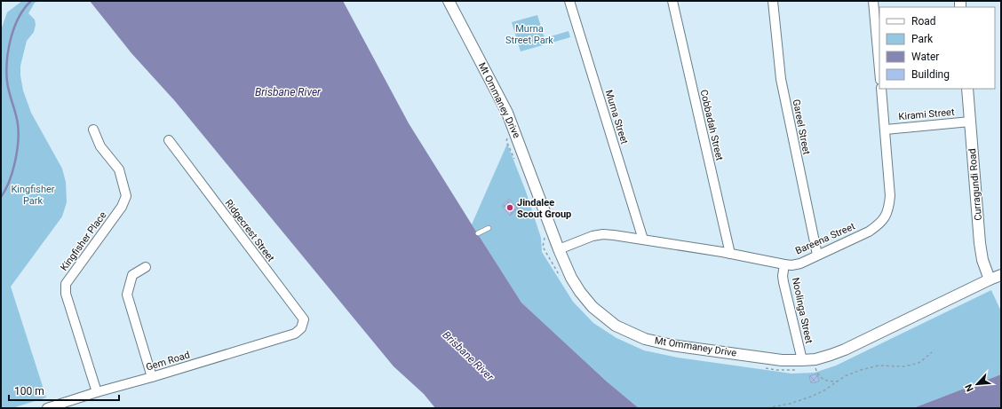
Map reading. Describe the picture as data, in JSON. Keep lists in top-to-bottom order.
{
  "streets": {
    "street": [
      "Mt Ommaney Drive",
      "Kirami Street",
      "Murna Street",
      "Cobbadah Street",
      "Gareel Street",
      "Curragundi Road",
      "Ridgecrest Street",
      "Bareena Street",
      "Kingfisher Place",
      "Noolinga Street",
      "Gem Road"
    ]
  },
  "crossings": [
    ["Mt Ommaney Drive", "Curragundi Road"],
    ["Mt Ommaney Drive", "Bareena Street"],
    ["Mt Ommaney Drive", "Noolinga Street"],
    ["Kirami Street", "Curragundi Road"],
    ["Kirami Street", "Bareena Street"],
    ["Murna Street", "Bareena Street"],
    ["Cobbadah Street", "Bareena Street"],
    ["Gareel Street", "Bareena Street"],
    ["Ridgecrest Street", "Gem Road"],
    ["Bareena Street", "Noolinga Street"],
    ["Kingfisher Place", "Gem Road"]
  ],
  "water": ["Brisbane River"],
  "parks": ["Murna Street Park", "Kingfisher Park"],
  "places": ["Jindalee Scout Group"],
  "legend": [
    "Road",
    "Park",
    "Water",
    "Building"
  ],
  "scale_bar": "100 m",
  "north": "bottom left"
}
